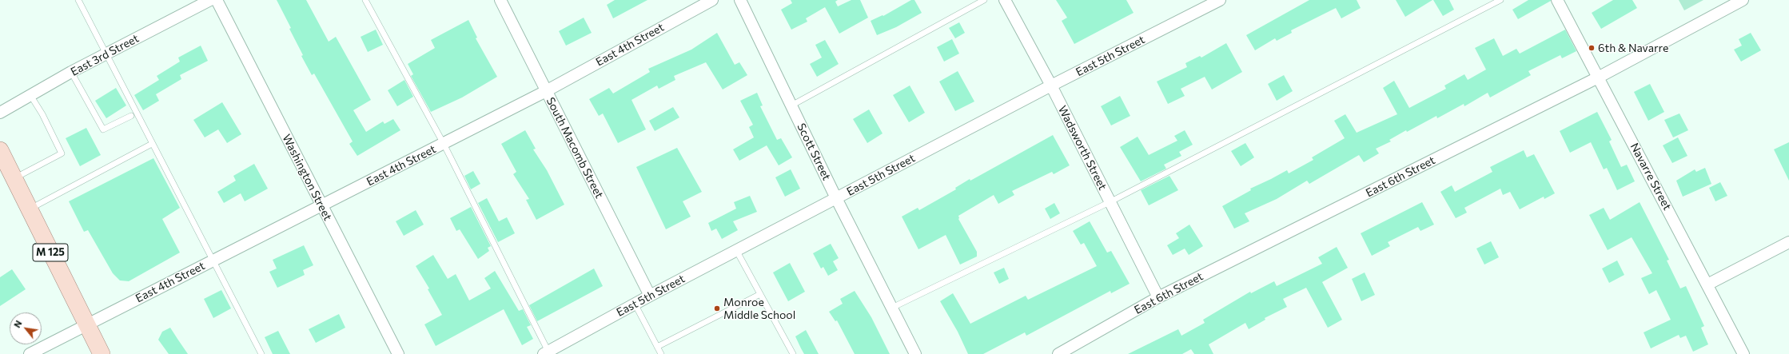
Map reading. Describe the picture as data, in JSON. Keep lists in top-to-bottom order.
{
  "streets": {
    "main road": ["M 125"],
    "street": [
      "East 4th Street",
      "East 3rd Street",
      "East 5th Street",
      "South Macomb Street",
      "Wadsworth Street",
      "Scott Street",
      "East 6th Street",
      "Navarre Street",
      "Washington Street"
    ]
  },
  "crossings": [
    ["East 4th Street", "South Macomb Street"],
    ["East 4th Street", "Washington Street"],
    ["East 4th Street", "M 125"],
    ["East 5th Street", "South Macomb Street"],
    ["East 5th Street", "Wadsworth Street"],
    ["East 5th Street", "Scott Street"],
    ["Wadsworth Street", "East 6th Street"],
    ["East 6th Street", "Navarre Street"]
  ],
  "places": ["6th & Navarre", "Monroe Middle School"],
  "north": "top left"
}
